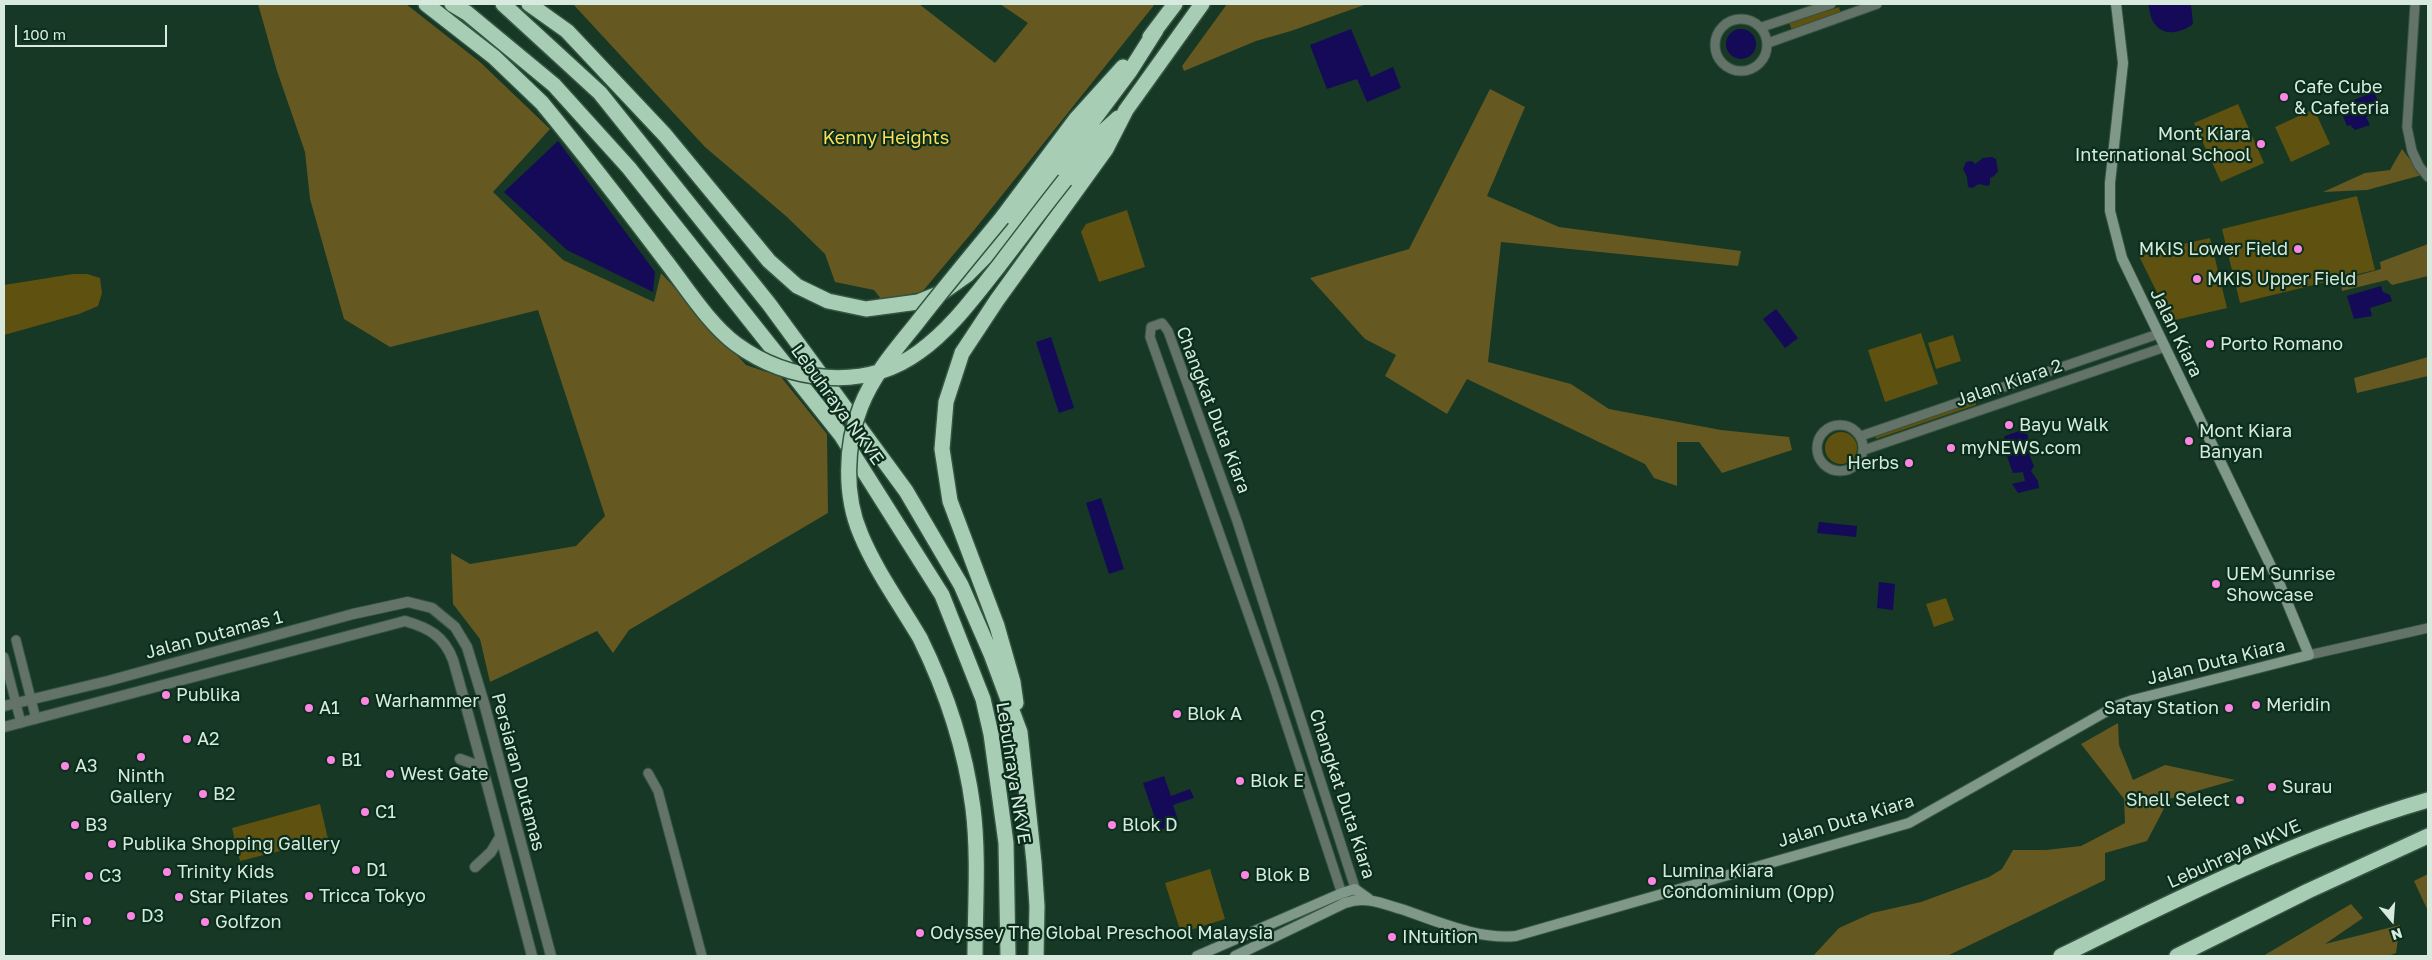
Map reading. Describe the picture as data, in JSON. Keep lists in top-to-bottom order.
{
  "streets": {
    "highway": ["Lebuhraya NKVE"],
    "main road": ["Jalan Kiara", "Jalan Duta Kiara"],
    "street": [
      "Jalan Kiara 2",
      "Changkat Duta Kiara",
      "Jalan Dutamas 1",
      "Persiaran Dutamas"
    ]
  },
  "crossings": [
    ["Jalan Kiara", "Jalan Kiara 2"],
    ["Jalan Kiara", "Jalan Duta Kiara"],
    ["Changkat Duta Kiara", "Jalan Duta Kiara"],
    ["Jalan Dutamas 1", "Persiaran Dutamas"]
  ],
  "parks": ["Kenny Heights"],
  "places": [
    "Cafe Cube & Cafeteria",
    "Mont Kiara International School",
    "MKIS Lower Field",
    "MKIS Upper Field",
    "Porto Romano",
    "Bayu Walk",
    "Mont Kiara Banyan",
    "myNEWS.com",
    "Herbs",
    "UEM Sunrise Showcase",
    "Publika",
    "Warhammer",
    "Meridin",
    "A1",
    "Satay Station",
    "Blok A",
    "A2",
    "Ninth Gallery",
    "B1",
    "A3",
    "West Gate",
    "Blok E",
    "Surau",
    "B2",
    "Shell Select",
    "C1",
    "B3",
    "Blok D",
    "Publika Shopping Gallery",
    "D1",
    "Trinity Kids",
    "Blok B",
    "C3",
    "Lumina Kiara Condominium (Opp)",
    "Tricca Tokyo",
    "Star Pilates",
    "D3",
    "Fin",
    "Golfzon",
    "Odyssey The Global Preschool Malaysia",
    "INtuition"
  ],
  "scale_bar": "100 m",
  "north": "bottom"
}
